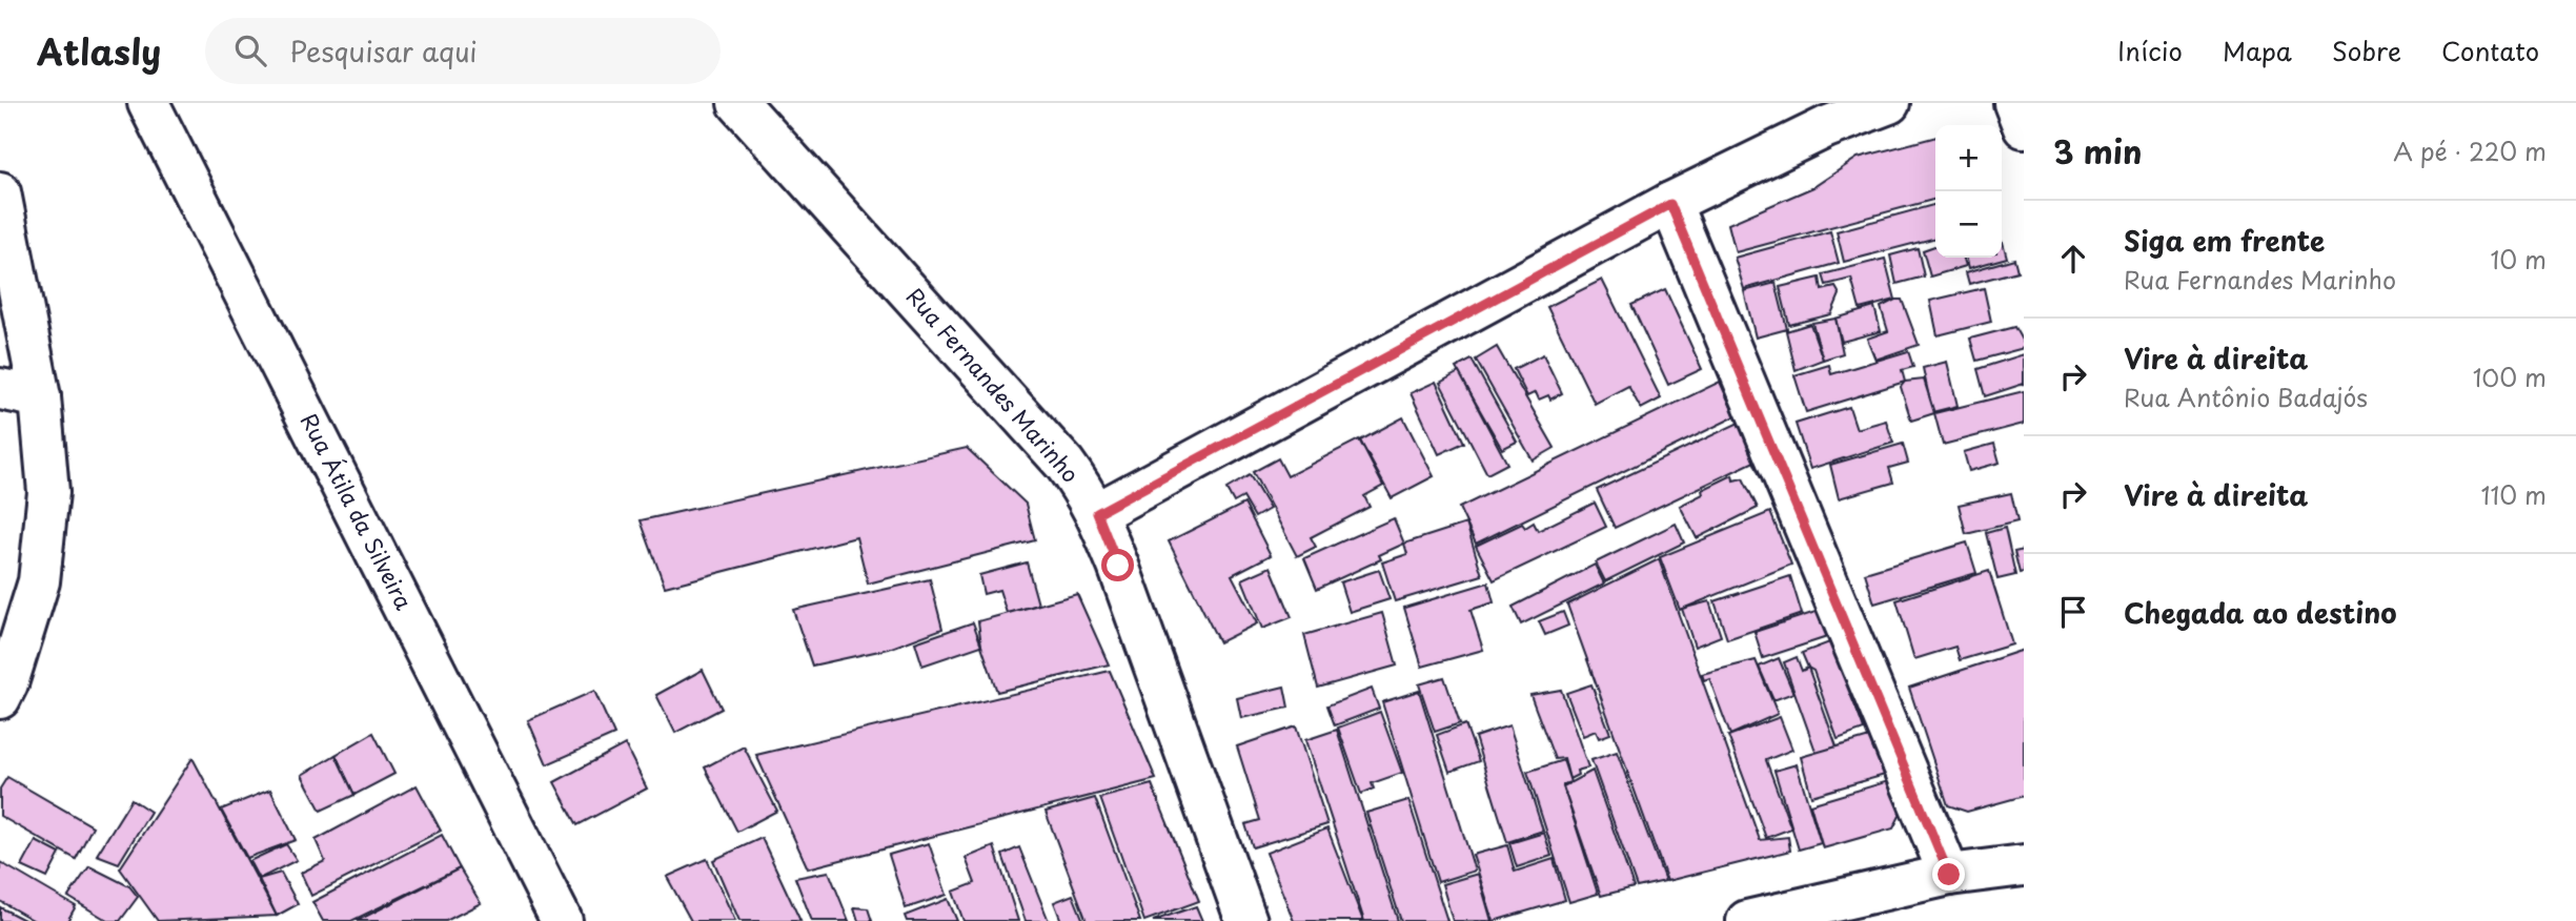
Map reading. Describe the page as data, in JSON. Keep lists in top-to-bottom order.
{
  "streets": {
    "street": ["Rua Fernandes Marinho", "Rua Átila da Silveira"]
  },
  "page": {
    "header": "Atlasly",
    "search": "Pesquisar aqui",
    "nav": [
      "Início",
      "Mapa",
      "Sobre",
      "Contato"
    ],
    "heading": ["3 min", "A pé · 220 m"],
    "map_buttons": ["+", "−"],
    "list": [
      ["Siga em frente", "Rua Fernandes Marinho", "10 m"],
      ["Vire à direita", "Rua Antônio Badajós", "100 m"],
      ["Vire à direita", "110 m"],
      "Chegada ao destino"
    ]
  }
}
